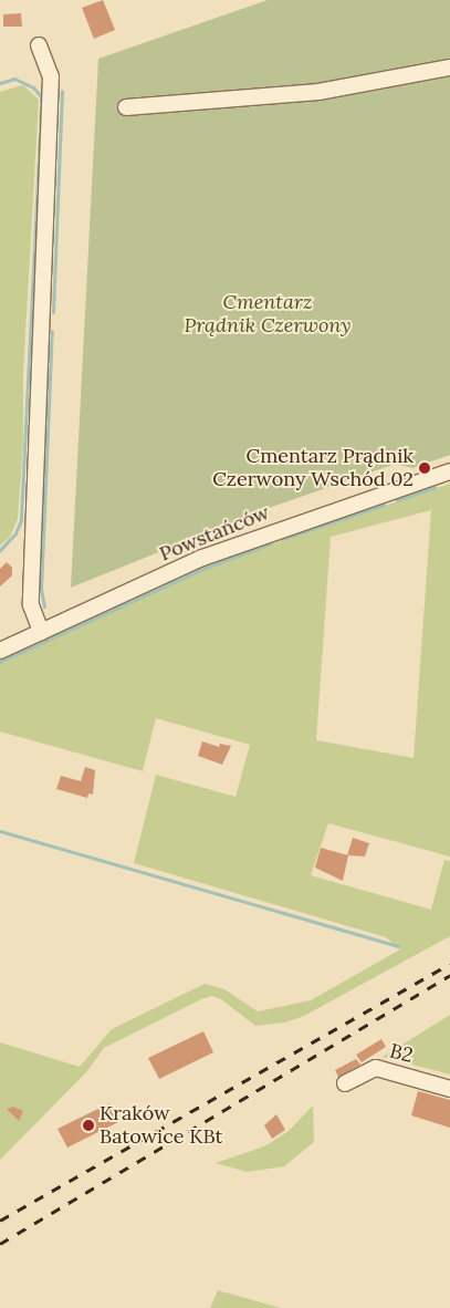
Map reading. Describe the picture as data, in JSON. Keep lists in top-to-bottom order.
{
  "streets": {
    "street": ["Powstańców", "B2"]
  },
  "parks": ["Cmentarz Prądnik Czerwony"],
  "places": ["Cmentarz Prądnik Czerwony Wschód 02", "Kraków Batowice KBt"]
}
